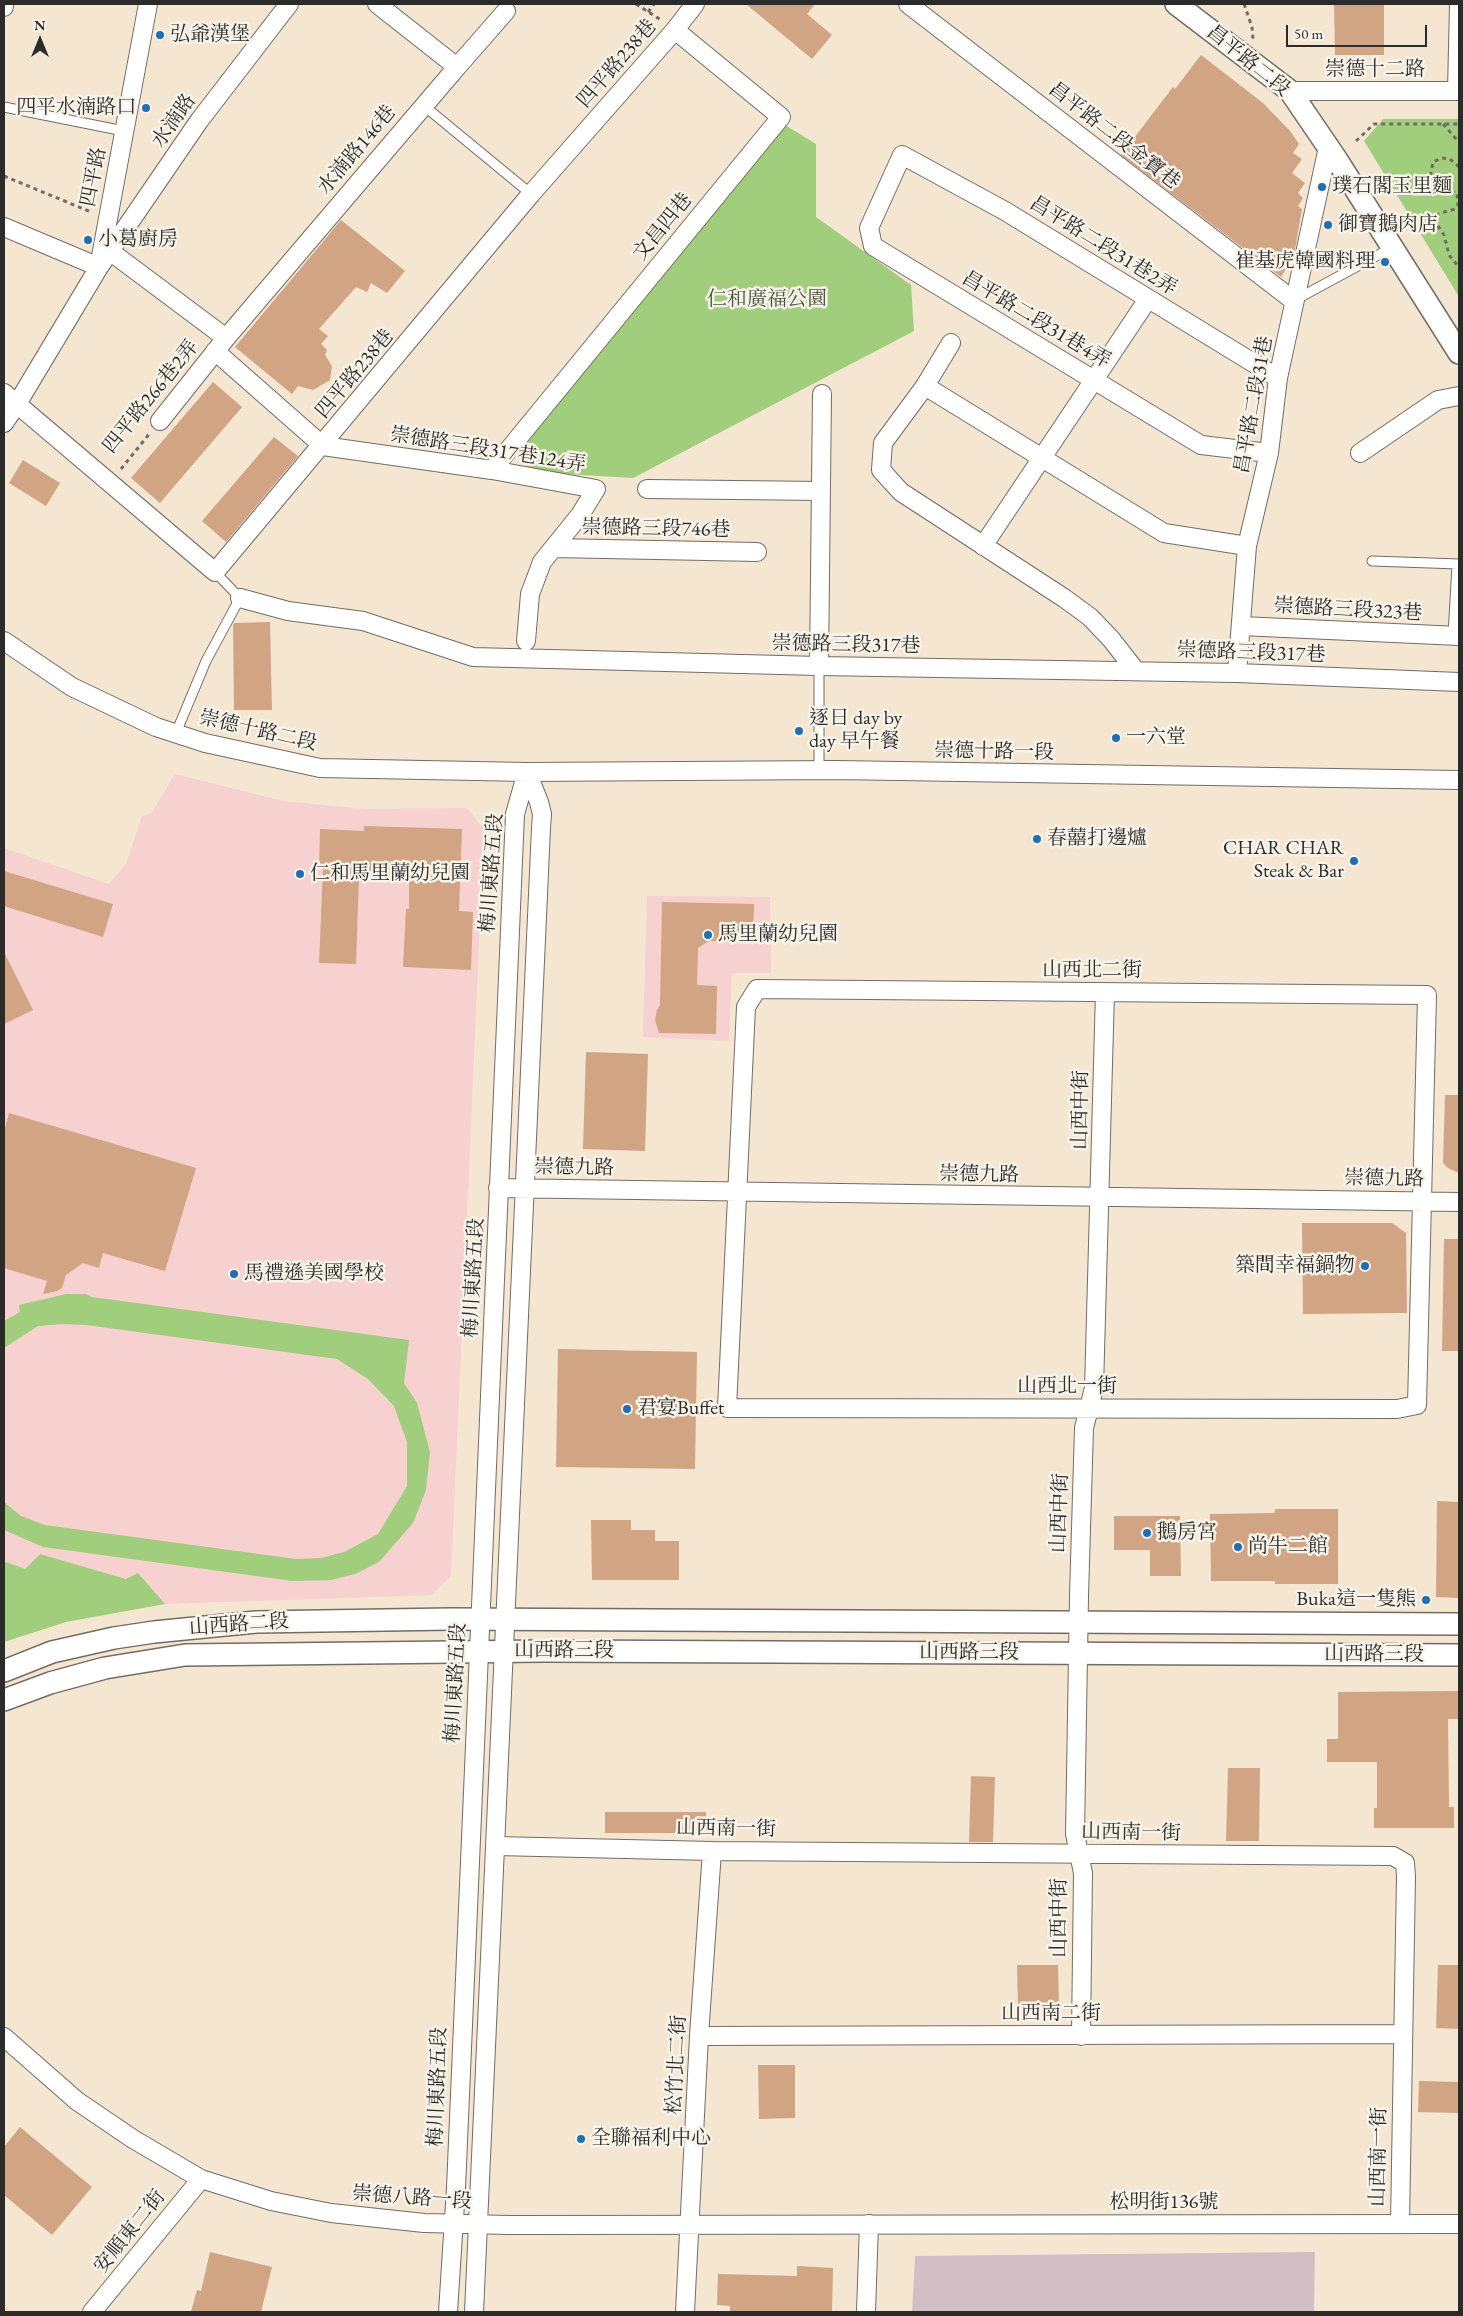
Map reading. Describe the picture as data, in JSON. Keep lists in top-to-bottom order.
{
  "streets": {
    "street": [
      "昌平路二段",
      "四平路238巷",
      "崇德十二路",
      "水湳路",
      "昌平路二段金寶巷",
      "水湳路146巷",
      "四平路",
      "文昌四巷",
      "昌平路二段31巷2弄",
      "昌平路二段31巷4弄",
      "四平路266巷2弄",
      "昌平路二段31巷",
      "崇德路三段317巷124弄",
      "崇德路三段746巷",
      "崇德路三段323巷",
      "崇德路三段317巷",
      "崇德十路二段",
      "崇德十路一段",
      "梅川東路五段",
      "山西北二街",
      "山西中街",
      "崇德九路",
      "山西北一街",
      "山西路二段",
      "山西路三段",
      "山西南一街",
      "山西南二街",
      "松竹北二街",
      "崇德八路一段",
      "松明街136號",
      "安順東二街"
    ]
  },
  "crossings": [
    ["昌平路二段", "崇德十二路"],
    ["昌平路二段", "昌平路二段31巷"],
    ["四平路238巷", "文昌四巷"],
    ["四平路238巷", "崇德路三段317巷124弄"],
    ["水湳路", "四平路"],
    ["昌平路二段金寶巷", "昌平路二段31巷"],
    ["水湳路146巷", "四平路266巷2弄"],
    ["文昌四巷", "崇德路三段317巷124弄"],
    ["昌平路二段31巷2弄", "昌平路二段31巷4弄"],
    ["昌平路二段31巷2弄", "昌平路二段31巷"],
    ["昌平路二段31巷4弄", "昌平路二段31巷"],
    ["昌平路二段31巷", "崇德路三段323巷"],
    ["昌平路二段31巷", "崇德路三段317巷"],
    ["崇德路三段317巷124弄", "崇德路三段746巷"],
    ["崇德十路二段", "崇德十路一段"],
    ["崇德十路二段", "梅川東路五段"],
    ["崇德十路一段", "梅川東路五段"],
    ["梅川東路五段", "崇德九路"],
    ["梅川東路五段", "山西路二段"],
    ["梅川東路五段", "山西路三段"],
    ["梅川東路五段", "崇德八路一段"],
    ["山西北二街", "山西中街"],
    ["山西北二街", "崇德九路"],
    ["山西北二街", "山西北一街"],
    ["山西中街", "崇德九路"],
    ["山西中街", "山西北一街"],
    ["山西中街", "山西路三段"],
    ["山西中街", "山西南一街"],
    ["山西中街", "山西南二街"],
    ["崇德九路", "山西北一街"],
    ["山西路二段", "山西路三段"],
    ["山西南一街", "山西南二街"],
    ["山西南一街", "松竹北二街"],
    ["山西南一街", "松明街136號"],
    ["山西南二街", "松竹北二街"],
    ["松竹北二街", "崇德八路一段"],
    ["崇德八路一段", "松明街136號"],
    ["崇德八路一段", "安順東二街"]
  ],
  "parks": ["仁和廣福公園"],
  "places": [
    "弘爺漢堡",
    "四平水湳路口",
    "璞石閣玉里麵",
    "御寶鵝肉店",
    "小葛廚房",
    "崔基虎韓國料理",
    "逐日 day by day 早午餐",
    "一六堂",
    "春囍打邊爐",
    "CHAR CHAR Steak & Bar",
    "仁和馬里蘭幼兒園",
    "馬里蘭幼兒園",
    "築間幸福鍋物",
    "馬禮遜美國學校",
    "君宴Buffet",
    "鵝房宮",
    "尚牛二館",
    "Buka這一隻熊",
    "全聯福利中心"
  ],
  "scale_bar": "50 m",
  "north": "top"
}
